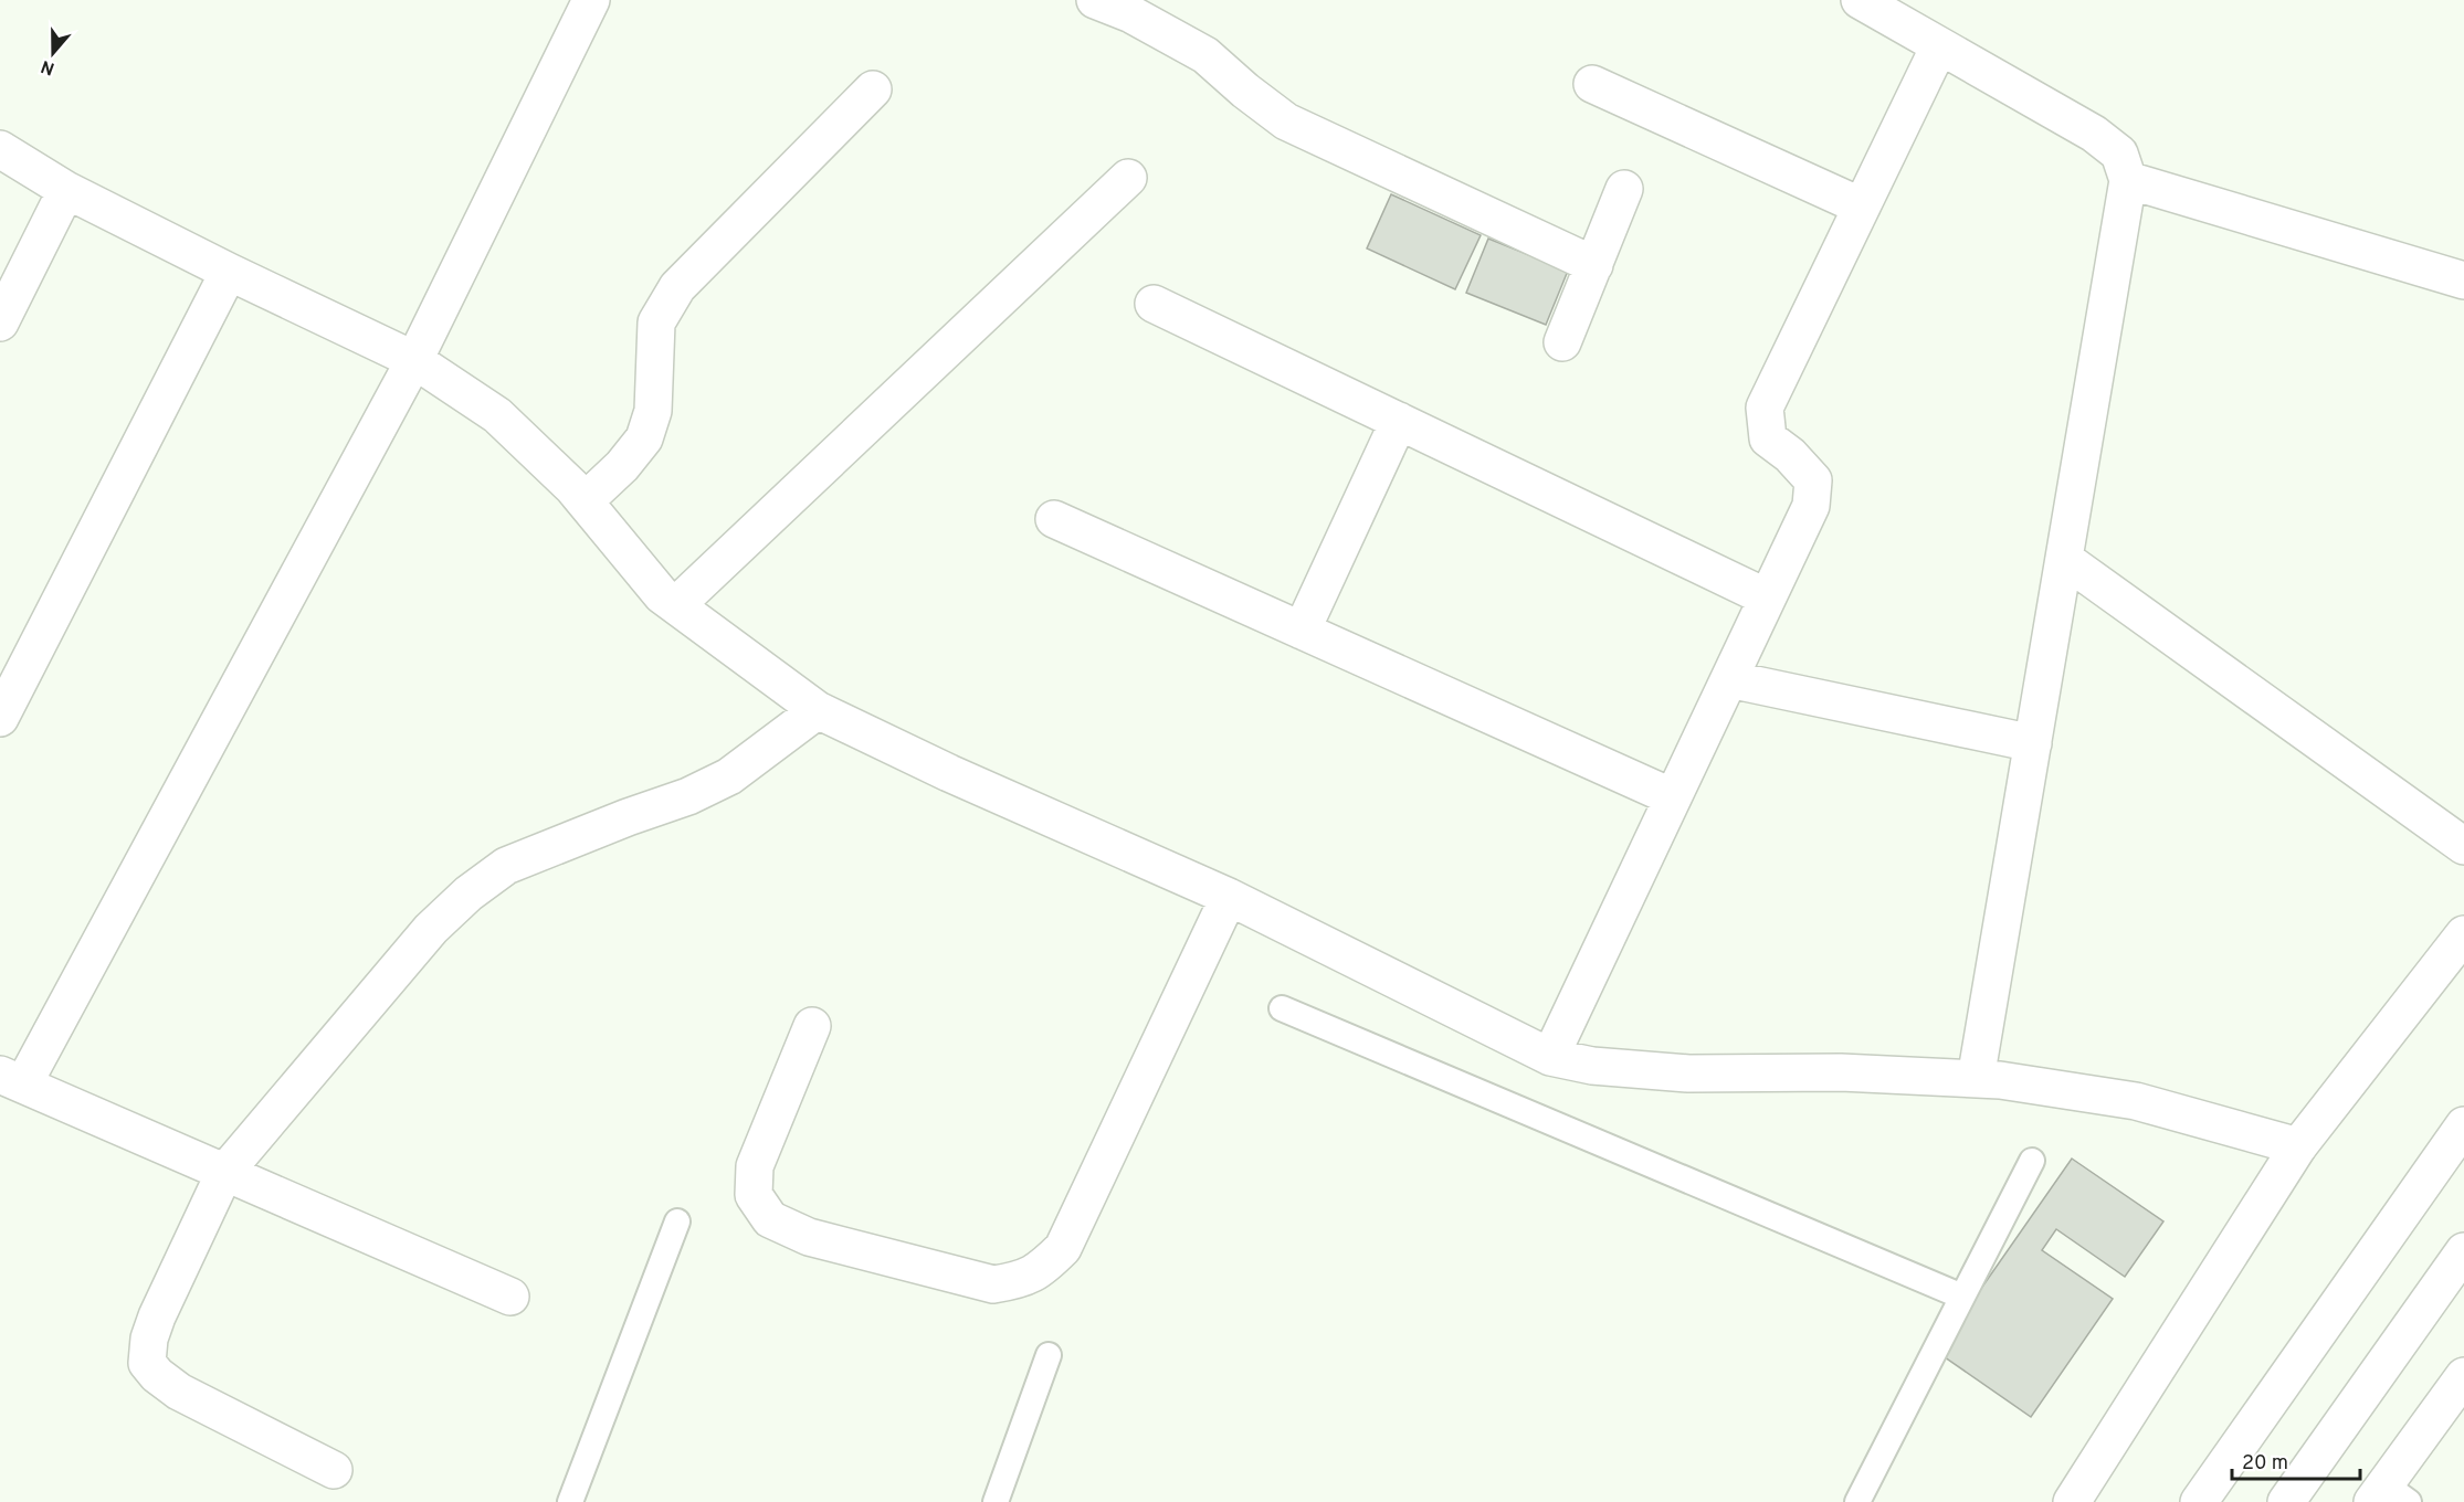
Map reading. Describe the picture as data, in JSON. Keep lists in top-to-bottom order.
{
  "scale_bar": "20 m",
  "north": "bottom"
}
